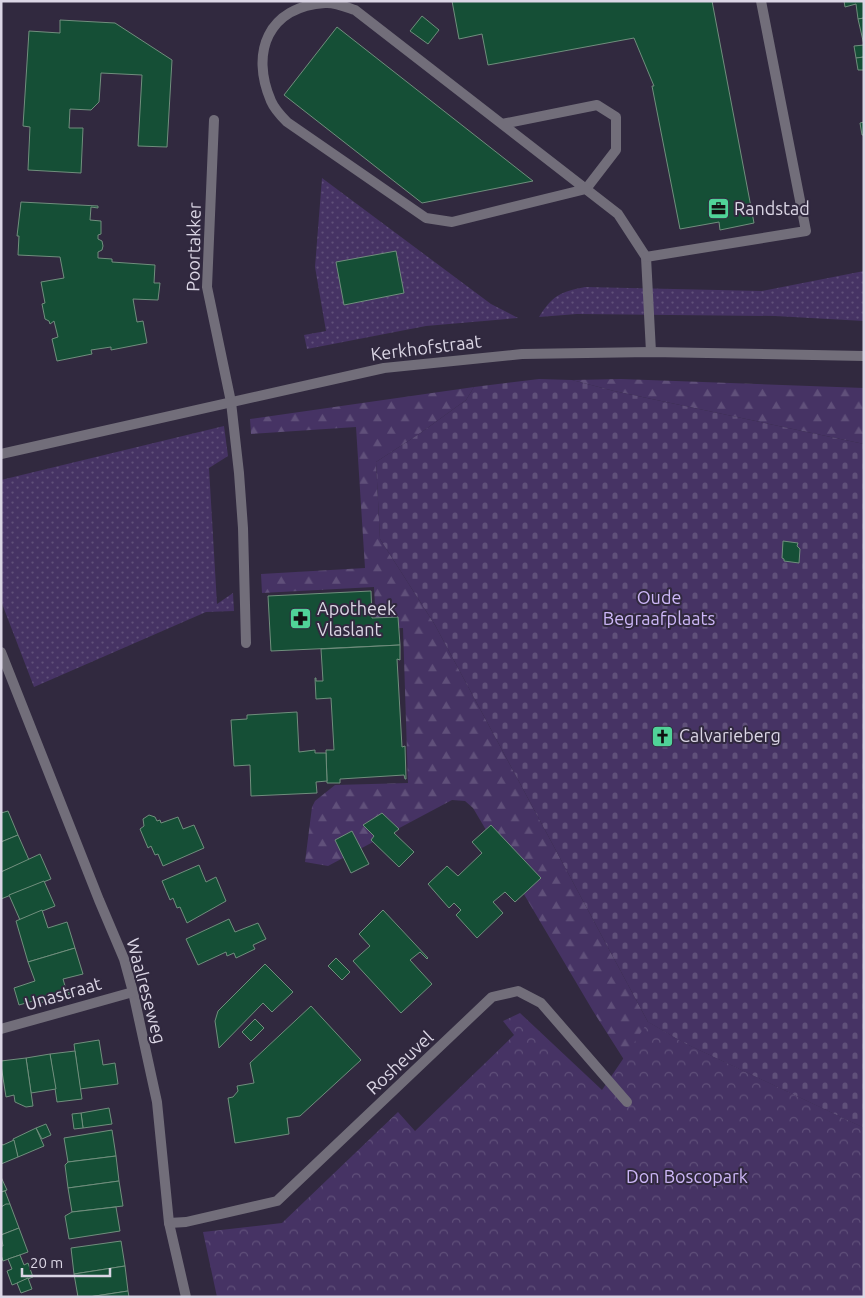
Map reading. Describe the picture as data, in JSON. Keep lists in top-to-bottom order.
{
  "streets": {
    "street": [
      "Poortakker",
      "Kerkhofstraat",
      "Waalreseweg",
      "Unastraat",
      "Rosheuvel"
    ]
  },
  "crossings": [
    ["Poortakker", "Kerkhofstraat"],
    ["Waalreseweg", "Unastraat"],
    ["Waalreseweg", "Rosheuvel"]
  ],
  "parks": ["Oude Begraafplaats", "Don Boscopark"],
  "places": {
    "office": ["Randstad"],
    "pharmacy": ["Apotheek Vlaslant"],
    "church": ["Calvarieberg"]
  },
  "scale_bar": "20 m"
}
